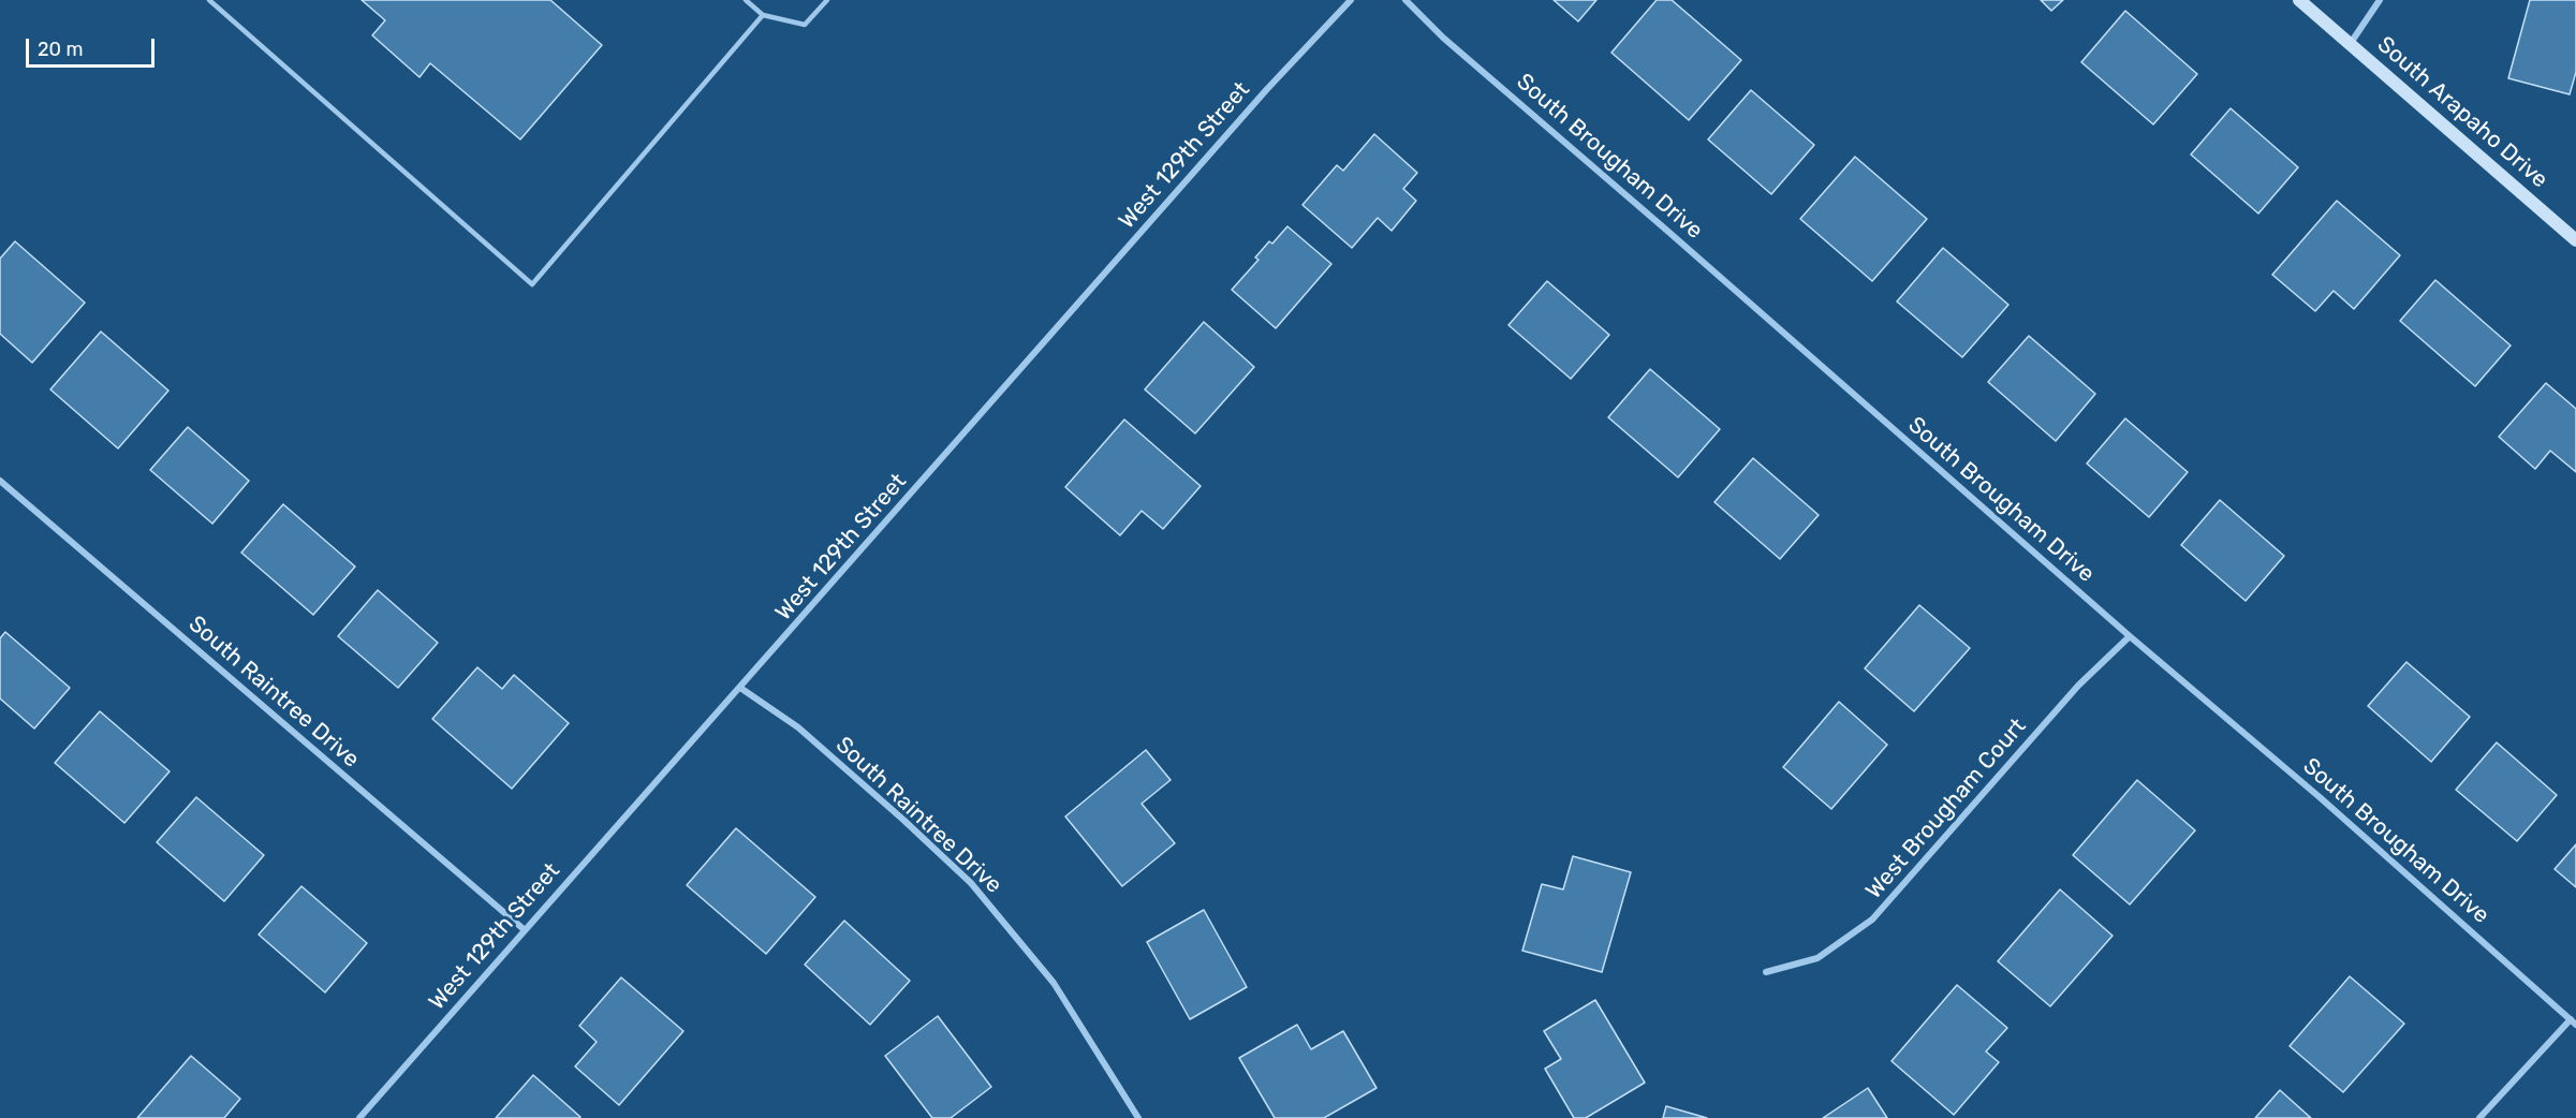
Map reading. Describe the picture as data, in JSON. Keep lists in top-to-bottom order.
{
  "streets": {
    "street": [
      "South Arapaho Drive",
      "West 129th Street",
      "South Brougham Drive",
      "South Raintree Drive",
      "West Brougham Court"
    ]
  },
  "crossings": [
    ["West 129th Street", "South Raintree Drive"],
    ["South Brougham Drive", "West Brougham Court"]
  ],
  "scale_bar": "20 m"
}
